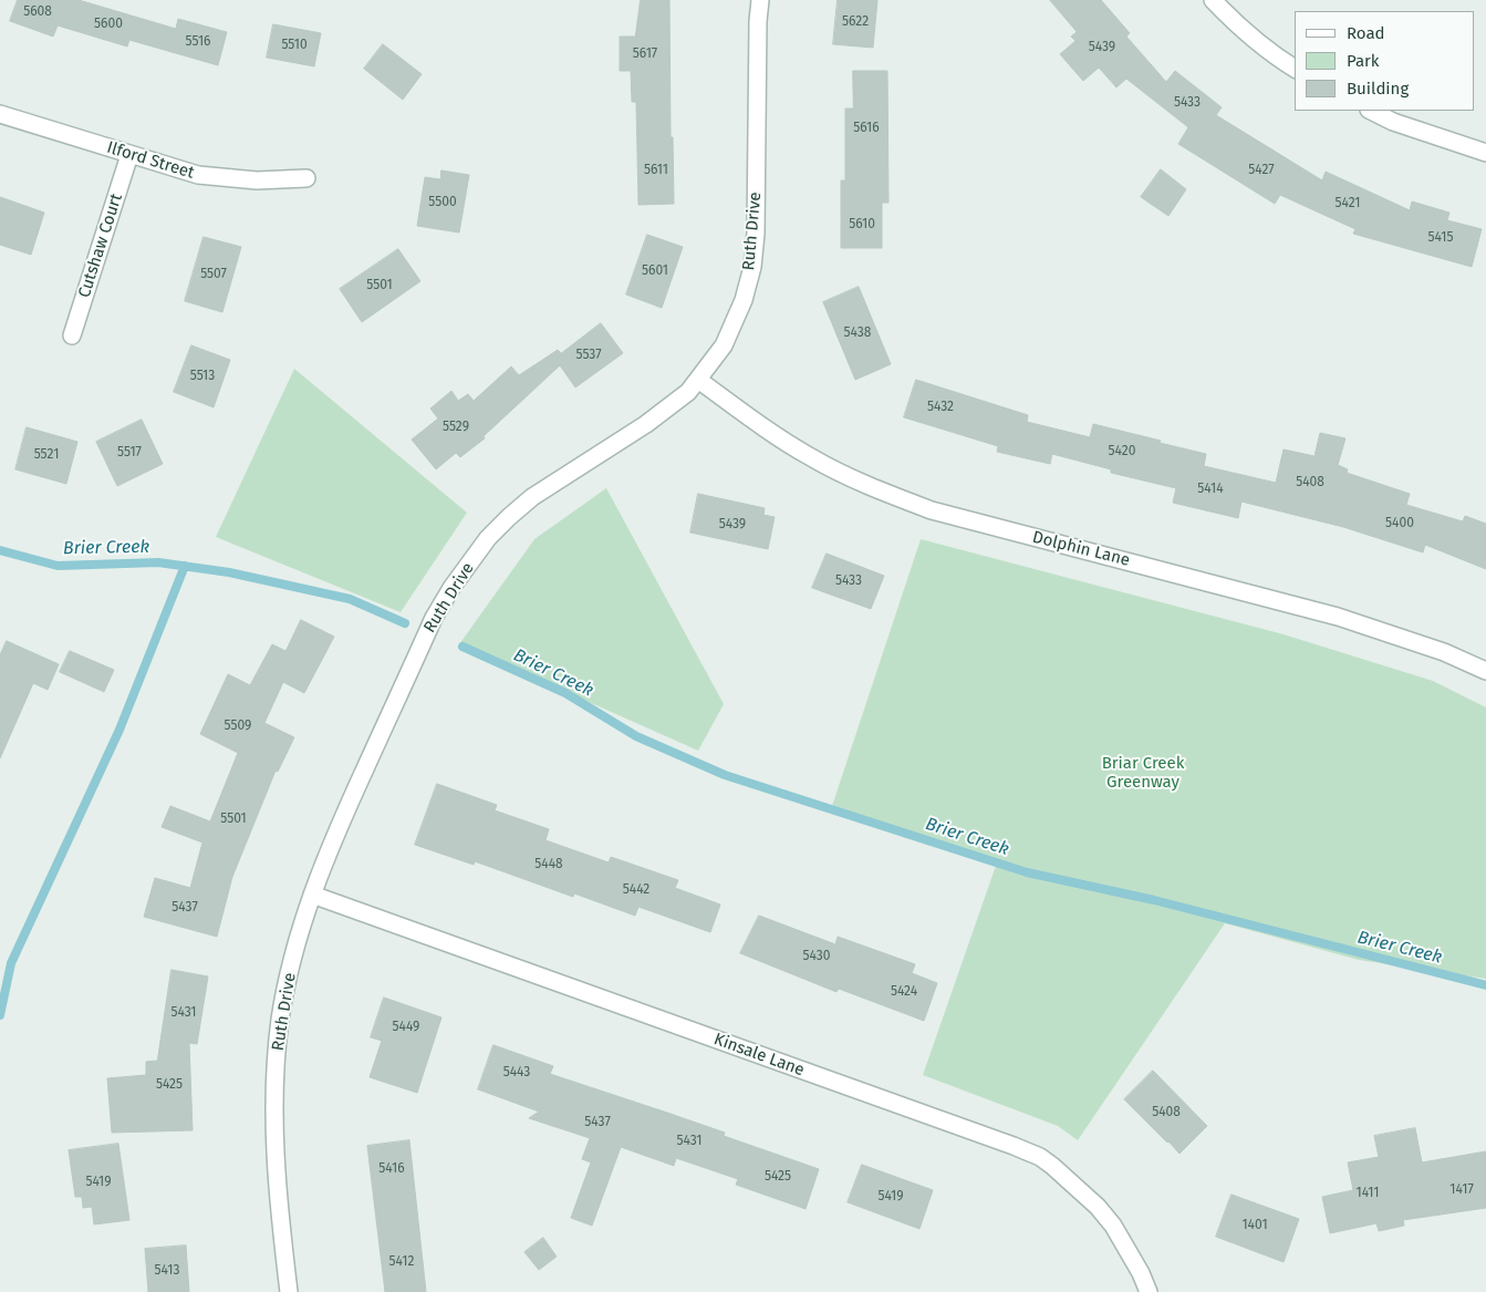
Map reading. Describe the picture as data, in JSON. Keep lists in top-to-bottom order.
{
  "streets": {
    "street": [
      "Ilford Street",
      "Ruth Drive",
      "Cutshaw Court",
      "Dolphin Lane",
      "Kinsale Lane"
    ]
  },
  "crossings": [
    ["Ilford Street", "Cutshaw Court"],
    ["Ruth Drive", "Dolphin Lane"],
    ["Ruth Drive", "Kinsale Lane"]
  ],
  "water": ["Brier Creek"],
  "parks": ["Briar Creek Greenway"],
  "house_numbers": [
    "5608",
    "5622",
    "5600",
    "5516",
    "5510",
    "5439",
    "5617",
    "5433",
    "5616",
    "5611",
    "5427",
    "5500",
    "5421",
    "5610",
    "5415",
    "5601",
    "5507",
    "5501",
    "5438",
    "5537",
    "5513",
    "5432",
    "5529",
    "5420",
    "5517",
    "5521",
    "5408",
    "5414",
    "5400",
    "5439",
    "5433",
    "5509",
    "5501",
    "5448",
    "5442",
    "5437",
    "5430",
    "5424",
    "5431",
    "5449",
    "5443",
    "5425",
    "5408",
    "5437",
    "5431",
    "5416",
    "5425",
    "5419",
    "1417",
    "1411",
    "5419",
    "1401",
    "5412",
    "5413"
  ],
  "legend": ["Road", "Park", "Building"]
}
